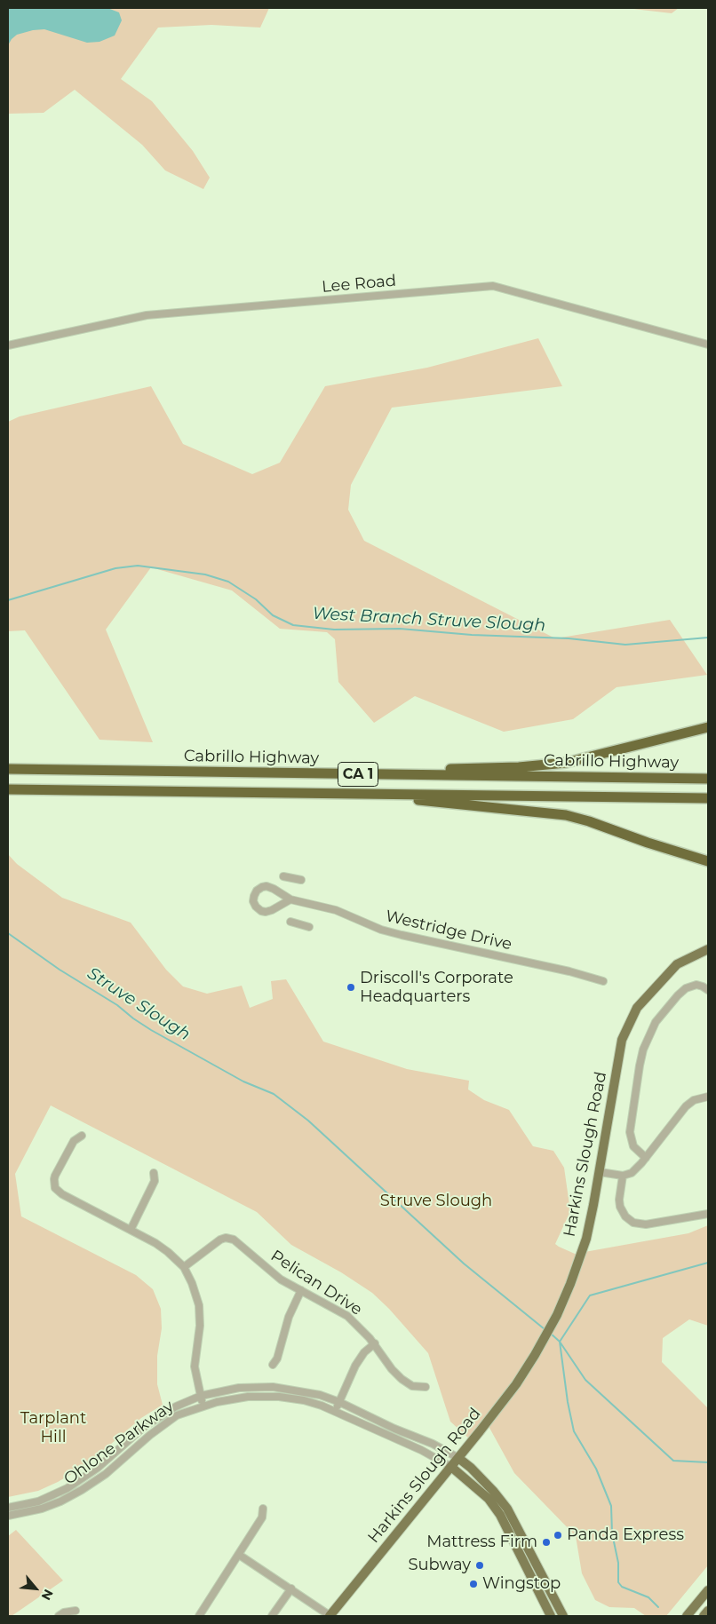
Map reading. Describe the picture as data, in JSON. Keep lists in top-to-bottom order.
{
  "streets": {
    "highway": ["Cabrillo Highway", "CA 1"],
    "main road": ["Harkins Slough Road", "Ohlone Parkway"],
    "street": ["Lee Road", "Westridge Drive", "Pelican Drive"]
  },
  "crossings": [
    ["Harkins Slough Road", "Ohlone Parkway"]
  ],
  "water": ["West Branch Struve Slough", "Struve Slough"],
  "parks": ["Struve Slough", "Tarplant Hill"],
  "places": [
    "Driscoll's Corporate Headquarters",
    "Panda Express",
    "Mattress Firm",
    "Subway",
    "Wingstop"
  ],
  "north": "bottom right"
}
